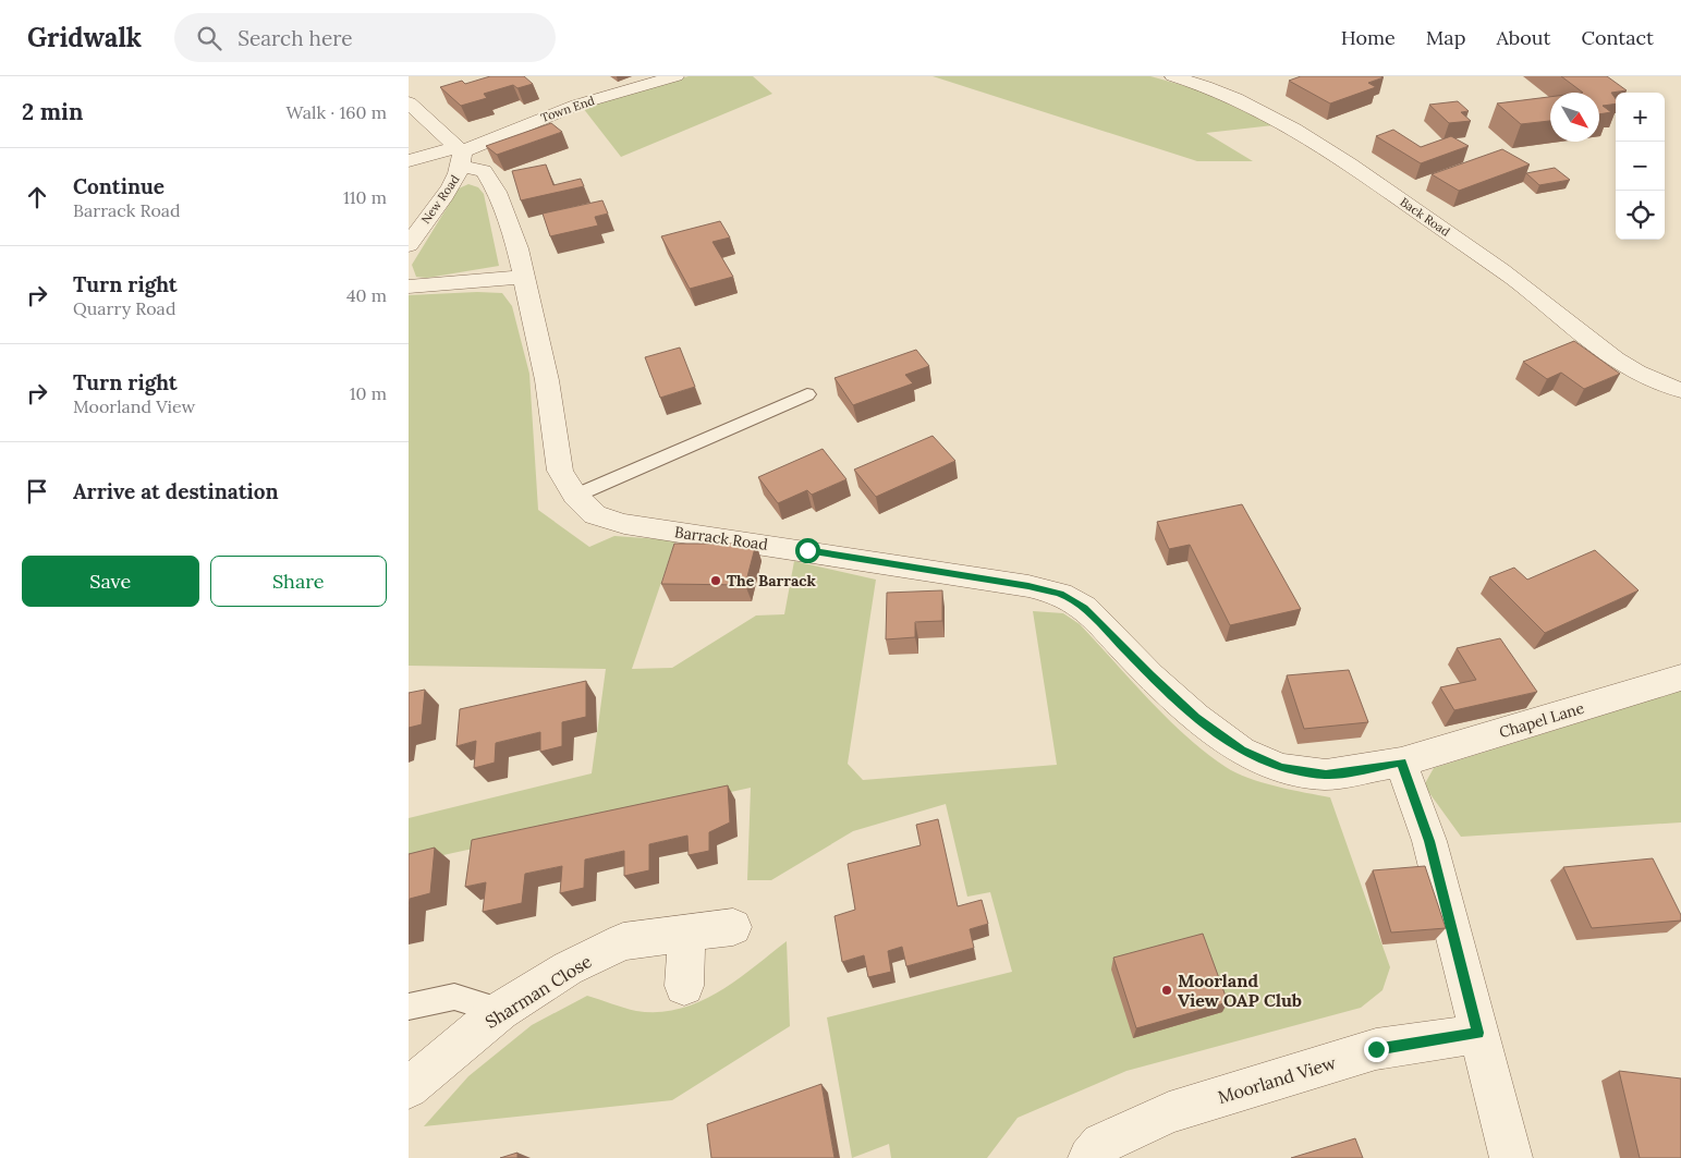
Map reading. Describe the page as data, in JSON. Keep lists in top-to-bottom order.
{
  "streets": {
    "street": [
      "Town End",
      "New Road",
      "Back Road",
      "Barrack Road",
      "Chapel Lane",
      "Sharman Close",
      "Moorland View"
    ]
  },
  "crossings": [
    ["Town End", "New Road"],
    ["Town End", "Barrack Road"],
    ["New Road", "Barrack Road"],
    ["Barrack Road", "Chapel Lane"]
  ],
  "places": ["The Barrack", "Moorland View OAP Club"],
  "north": "bottom right",
  "page": {
    "header": "Gridwalk",
    "search": "Search here",
    "nav": [
      "Home",
      "Map",
      "About",
      "Contact"
    ],
    "heading": ["2 min", "Walk · 160 m"],
    "map_buttons": ["+", "−"],
    "list": [
      ["Continue", "Barrack Road", "110 m"],
      ["Turn right", "Quarry Road", "40 m"],
      ["Turn right", "Moorland View", "10 m"],
      "Arrive at destination"
    ],
    "buttons": ["Save", "Share"]
  }
}
